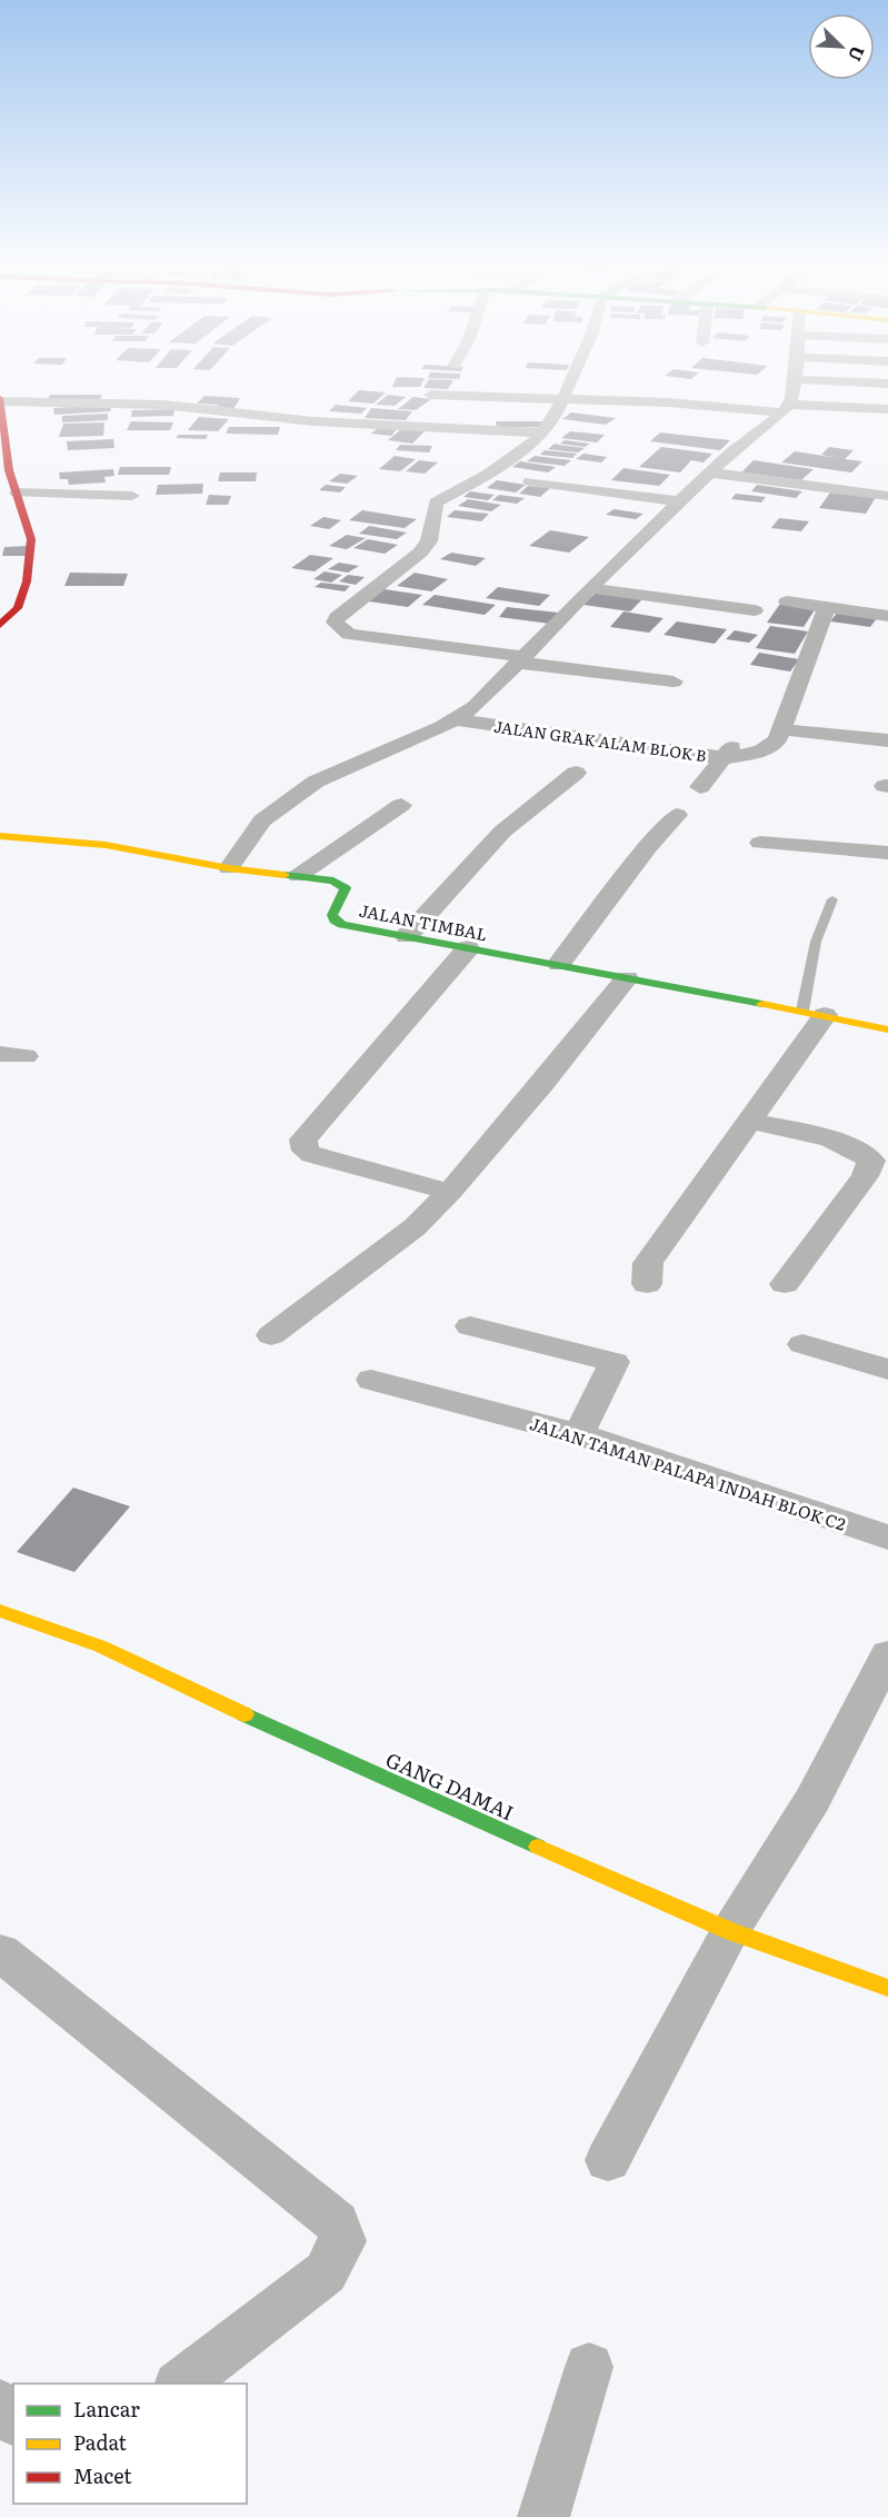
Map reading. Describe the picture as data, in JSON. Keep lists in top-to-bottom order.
{
  "streets": {
    "street": [
      "JALAN GRAK ALAM BLOK B",
      "JALAN TIMBAL",
      "JALAN TAMAN PALAPA INDAH BLOK C2",
      "GANG DAMAI"
    ]
  },
  "legend": ["Lancar", "Padat", "Macet"],
  "north": "bottom right"
}
